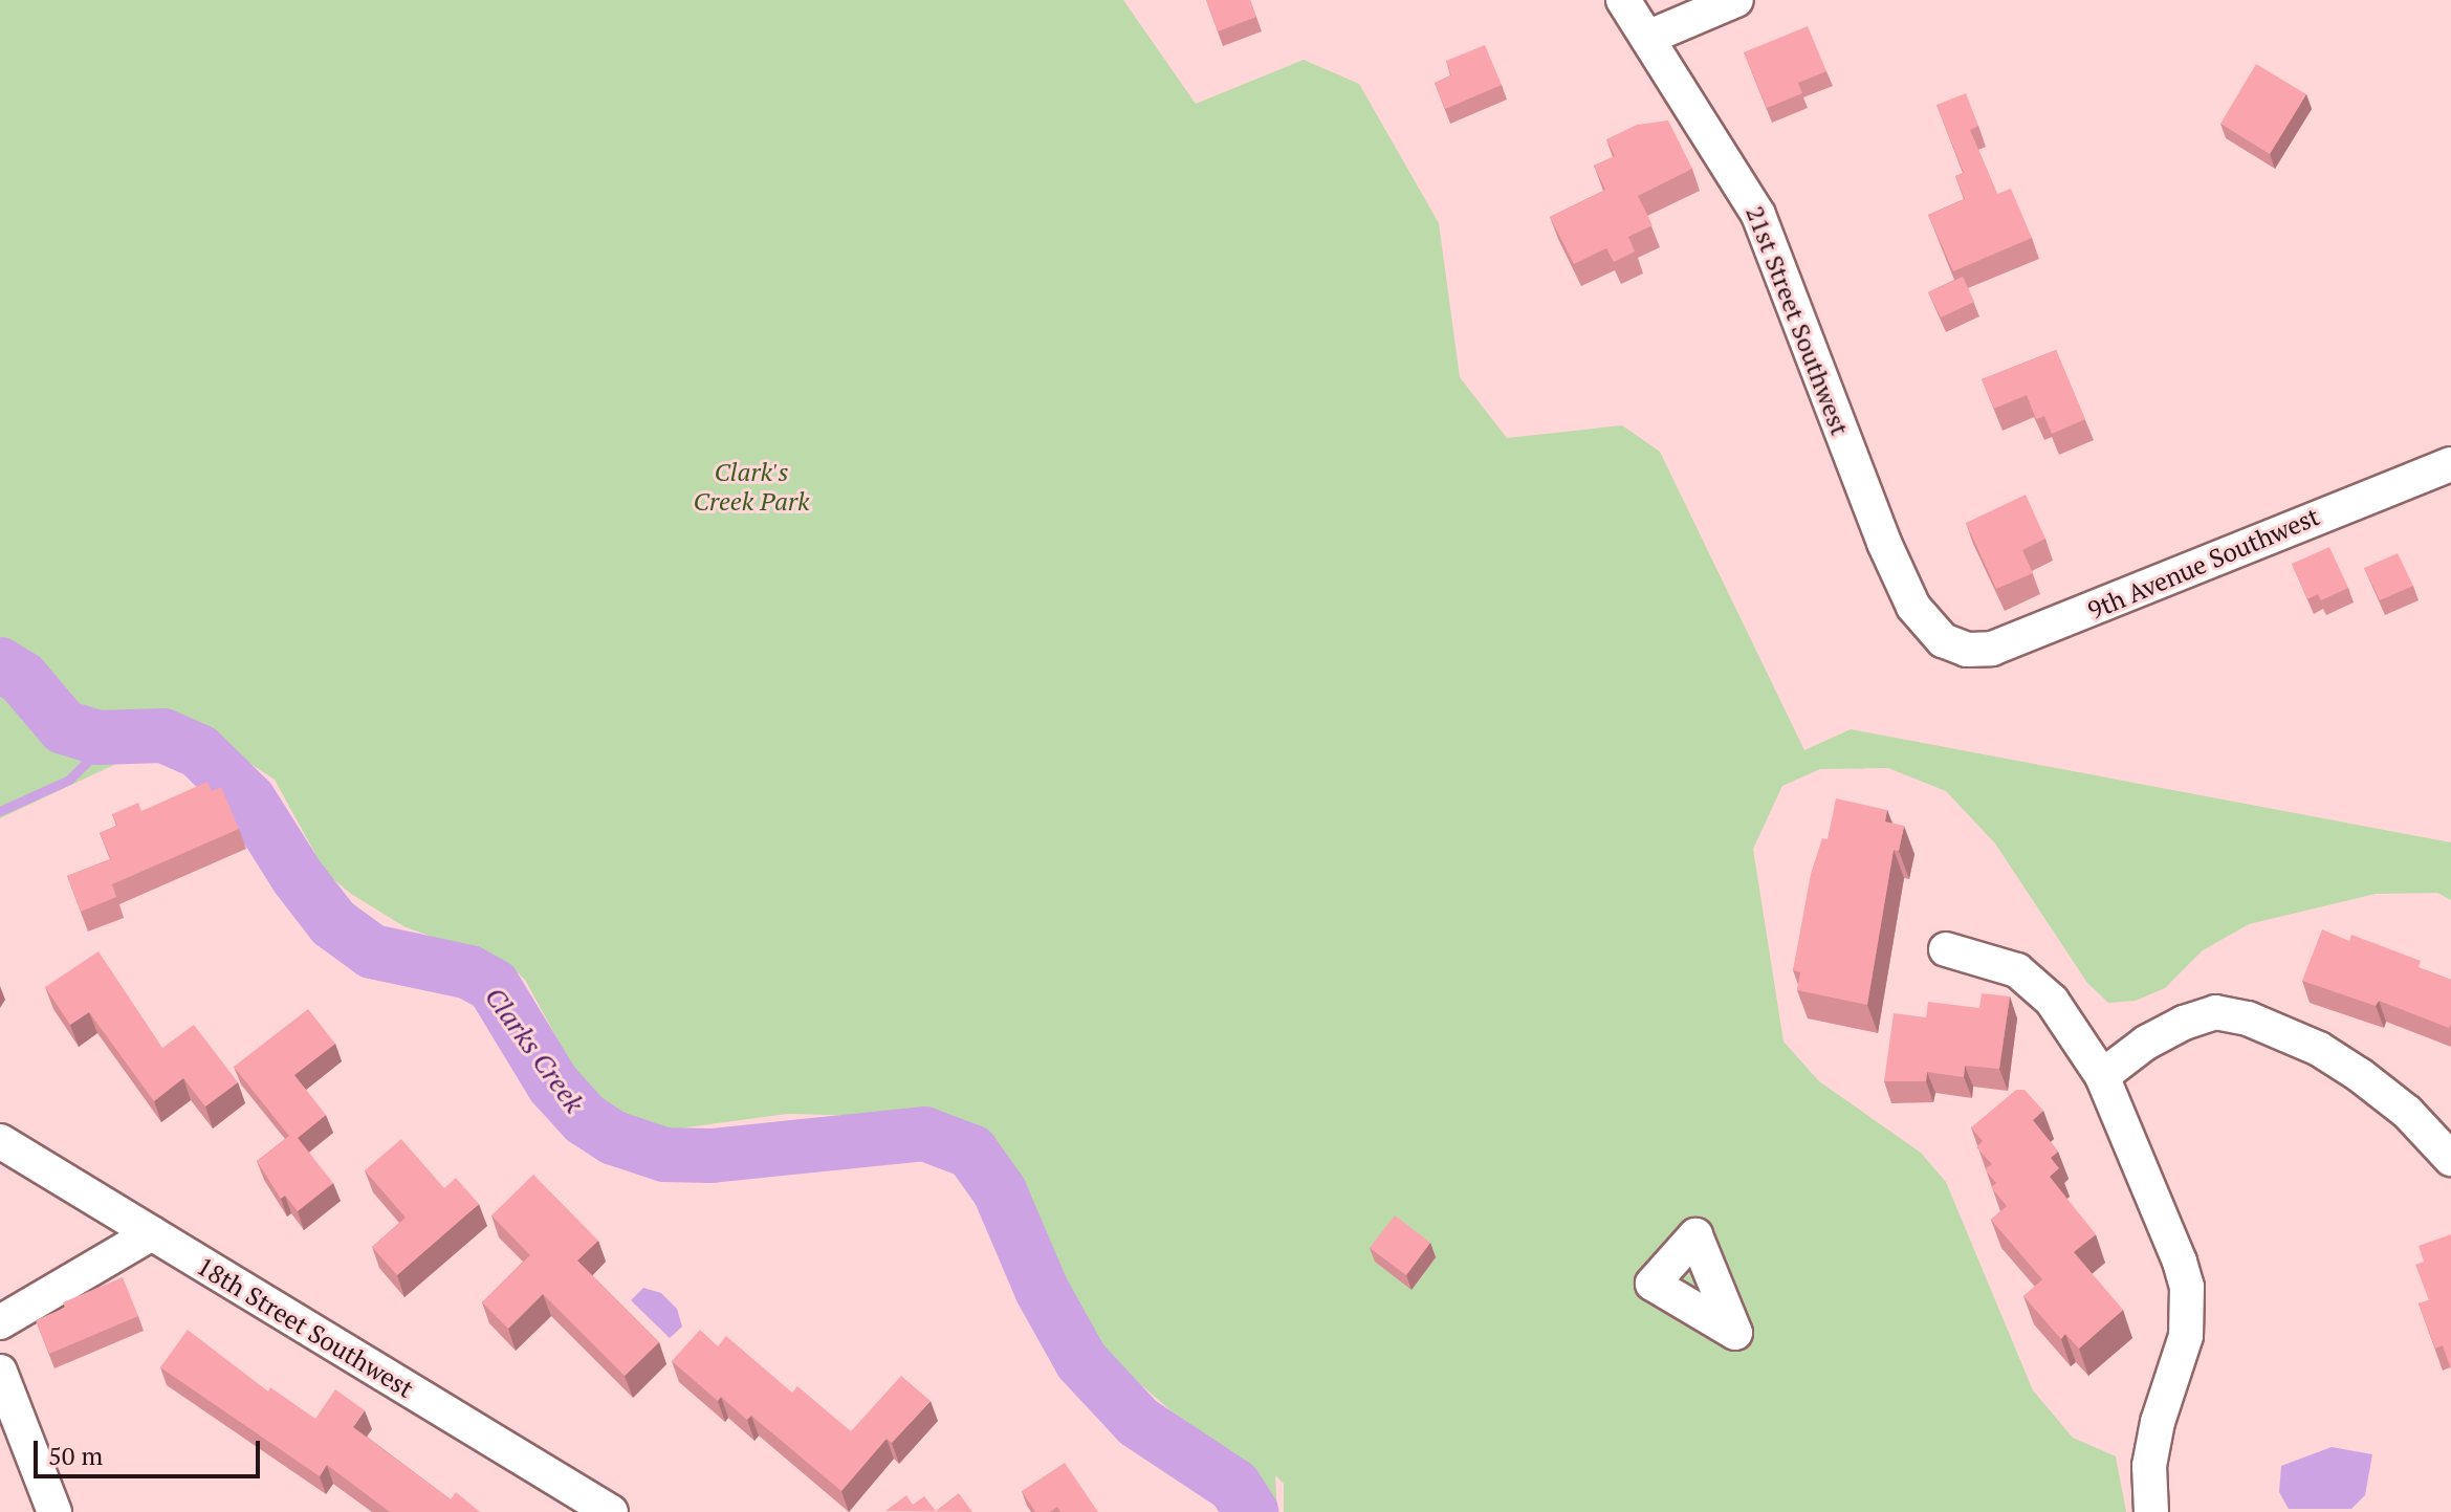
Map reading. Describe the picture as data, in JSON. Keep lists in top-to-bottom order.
{
  "streets": {
    "street": ["21st Street Southwest", "9th Avenue Southwest", "18th Street Southwest"]
  },
  "crossings": [
    ["21st Street Southwest", "9th Avenue Southwest"]
  ],
  "water": ["Clarks Creek"],
  "parks": ["Clark's Creek Park"],
  "scale_bar": "50 m"
}
